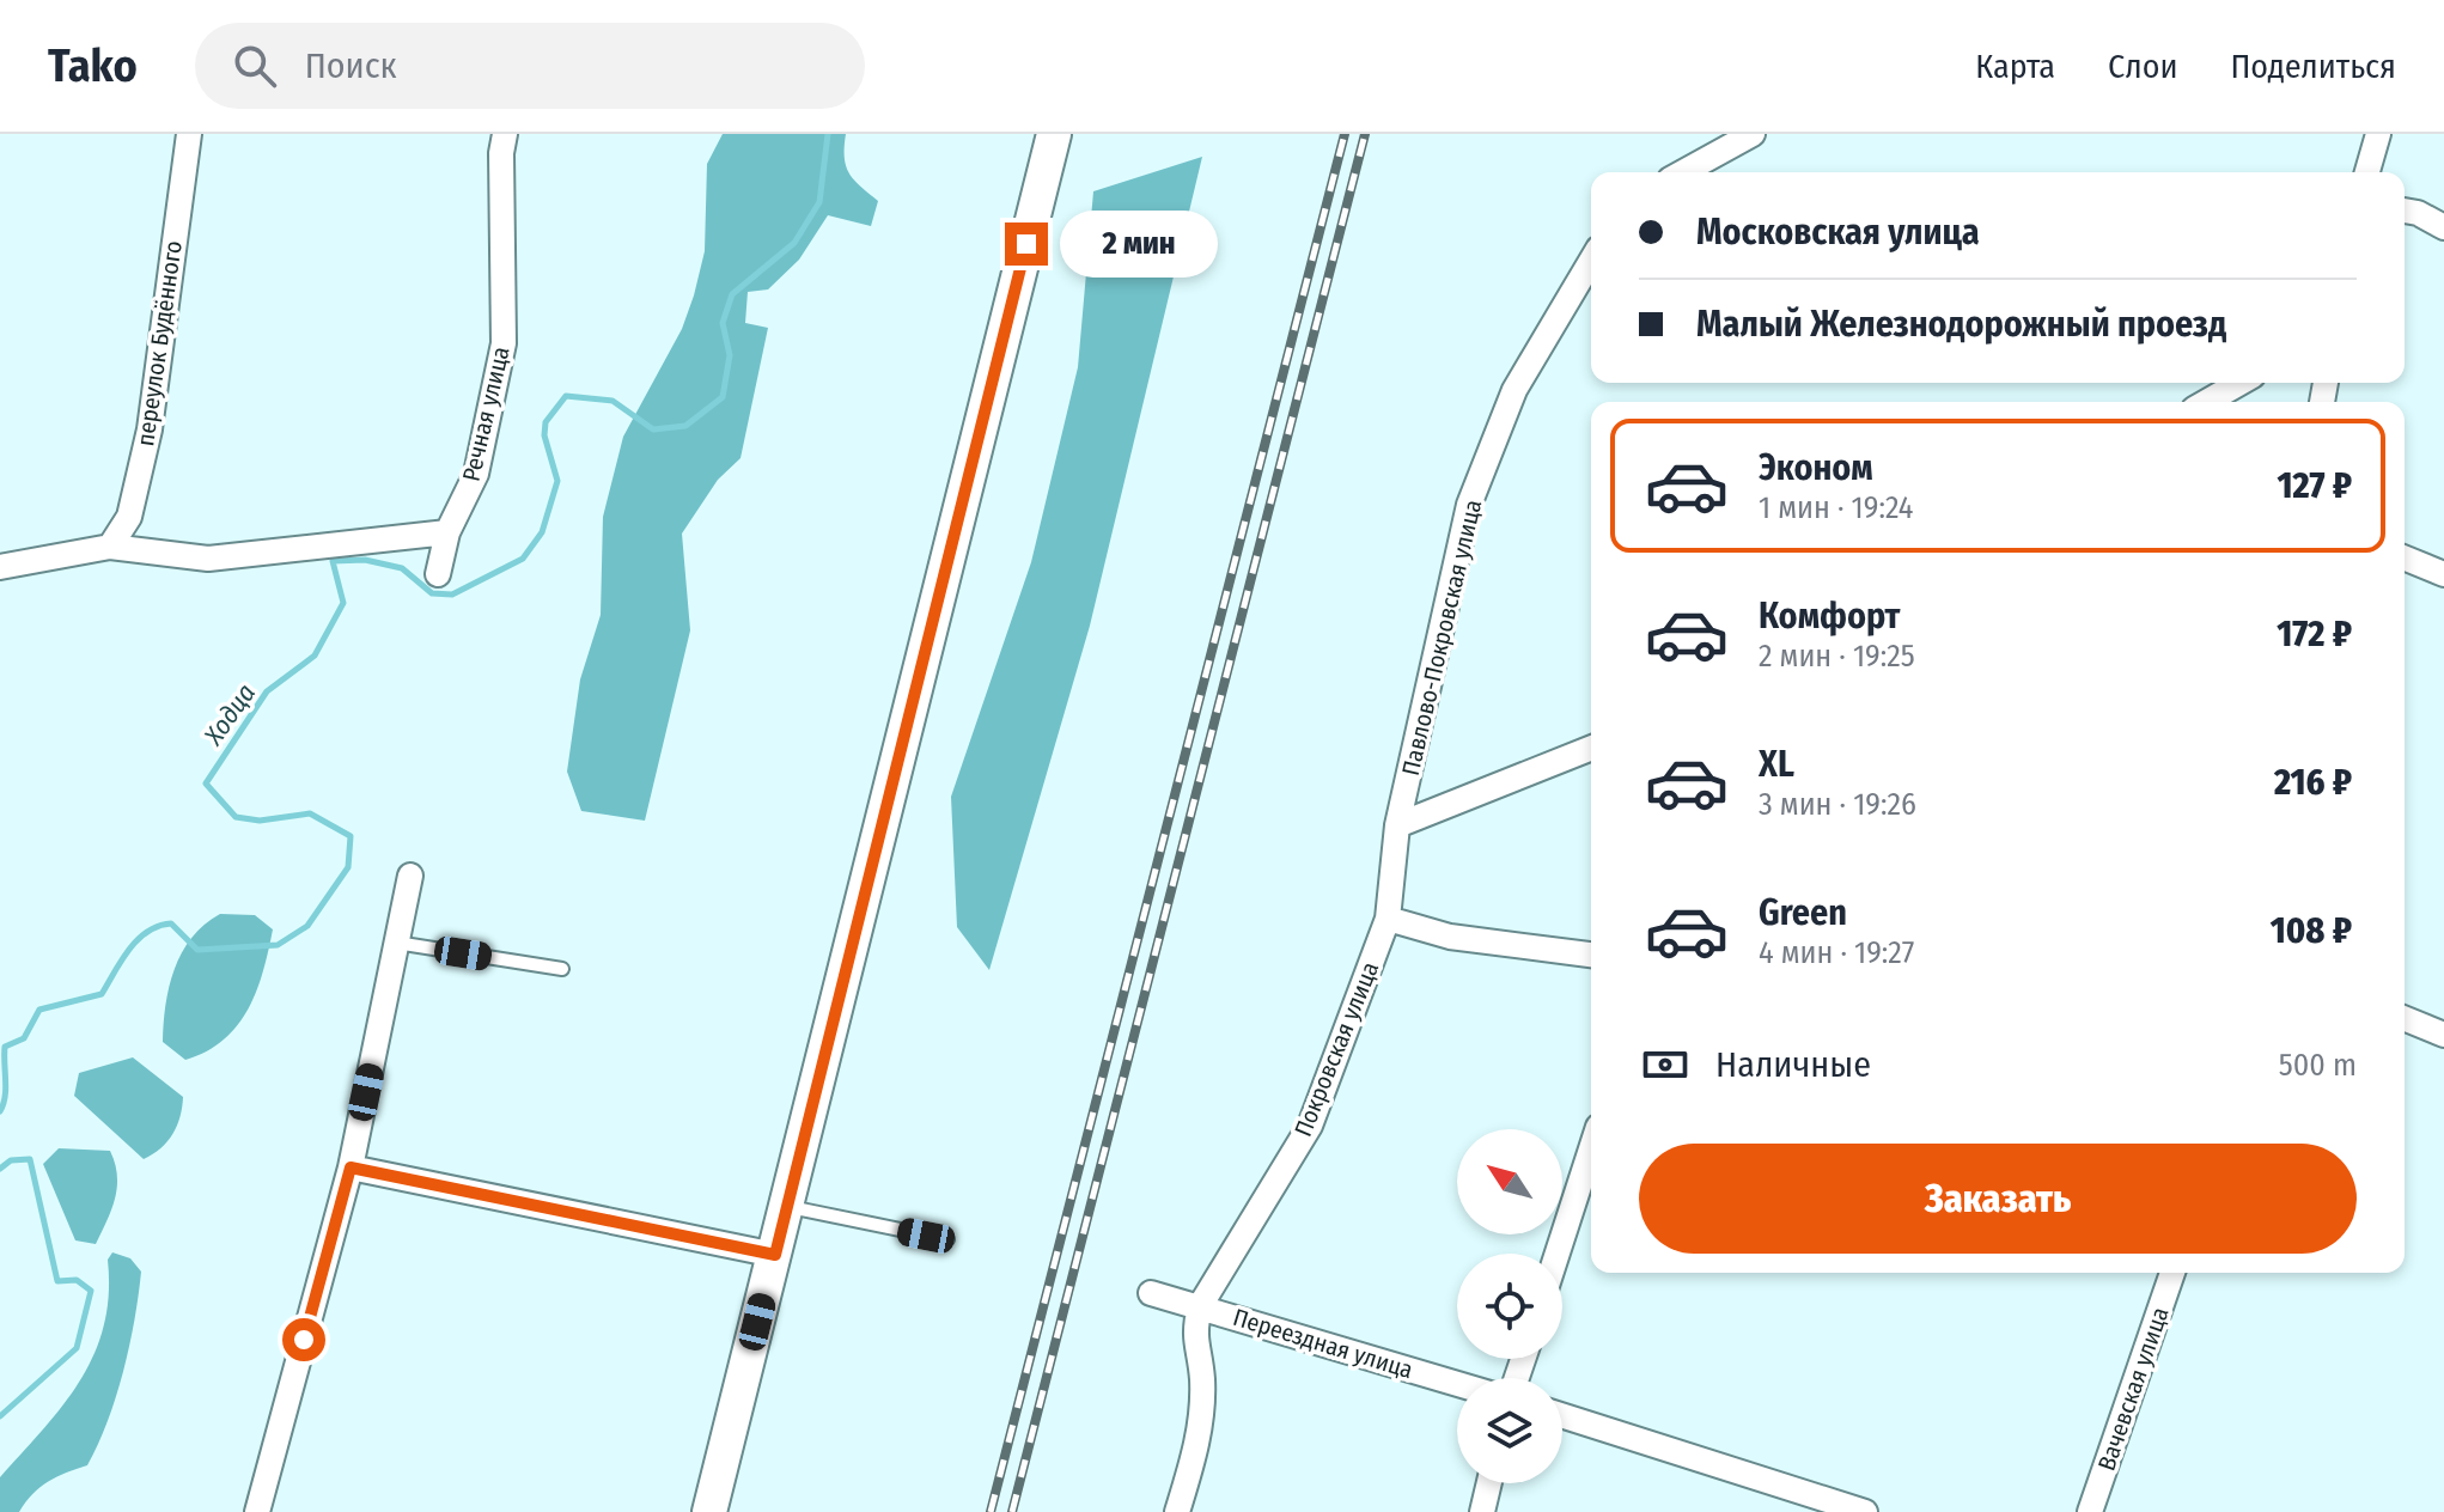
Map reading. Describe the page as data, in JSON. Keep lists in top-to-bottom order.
{
  "streets": {
    "street": [
      "переулок Будённого",
      "Речная улица",
      "Павлово-Покровская улица",
      "Покровская улица",
      "Переездная улица",
      "Вачевская улица"
    ]
  },
  "crossings": [
    ["Павлово-Покровская улица", "Покровская улица"],
    ["Покровская улица", "Переездная улица"]
  ],
  "water": ["Ходца"],
  "north": "top left",
  "page": {
    "header": "Tako",
    "search": "Поиск",
    "nav": ["Карта", "Слои", "Поделиться"],
    "banner": ["Московская улица", "Малый Железнодорожный проезд"],
    "bubble": "2 мин",
    "list": [
      {
        "name": "Эконом",
        "note": "1 мин · 19:24",
        "value": "127 ₽"
      },
      {
        "name": "Комфорт",
        "note": "2 мин · 19:25",
        "value": "172 ₽"
      },
      {
        "name": "XL",
        "note": "3 мин · 19:26",
        "value": "216 ₽"
      },
      {
        "name": "Green",
        "note": "4 мин · 19:27",
        "value": "108 ₽"
      }
    ],
    "pay": ["Наличные", "500 m"],
    "buttons": "Заказать"
  }
}
